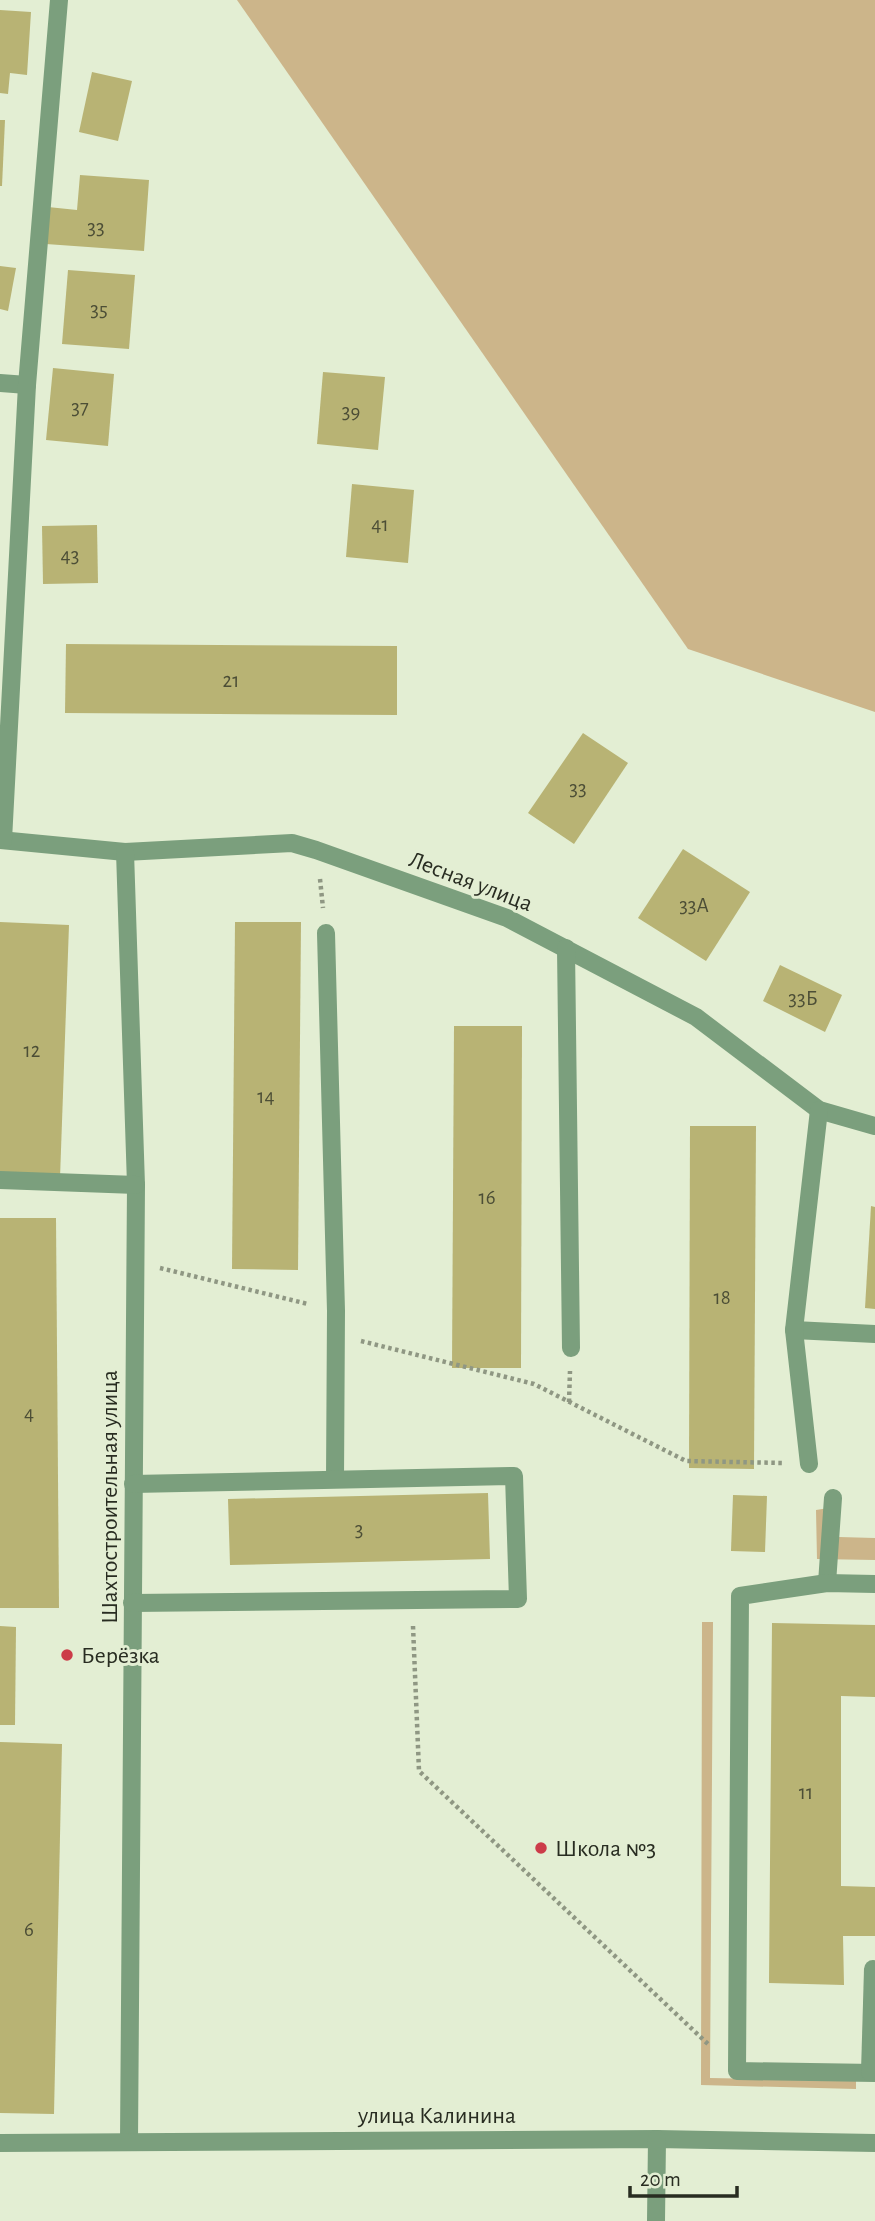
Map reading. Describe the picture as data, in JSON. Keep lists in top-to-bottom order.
{
  "streets": {
    "street": ["Лесная улица", "Шахтостроительная улица", "улица Калинина"]
  },
  "crossings": [
    ["Лесная улица", "Шахтостроительная улица"],
    ["Шахтостроительная улица", "улица Калинина"]
  ],
  "places": ["Берёзка", "Школа №3"],
  "house_numbers": [
    "33",
    "35",
    "37",
    "39",
    "41",
    "43",
    "21",
    "33",
    "33А",
    "33Б",
    "12",
    "14",
    "16",
    "18",
    "4",
    "3",
    "11",
    "6"
  ],
  "scale_bar": "20 m"
}
